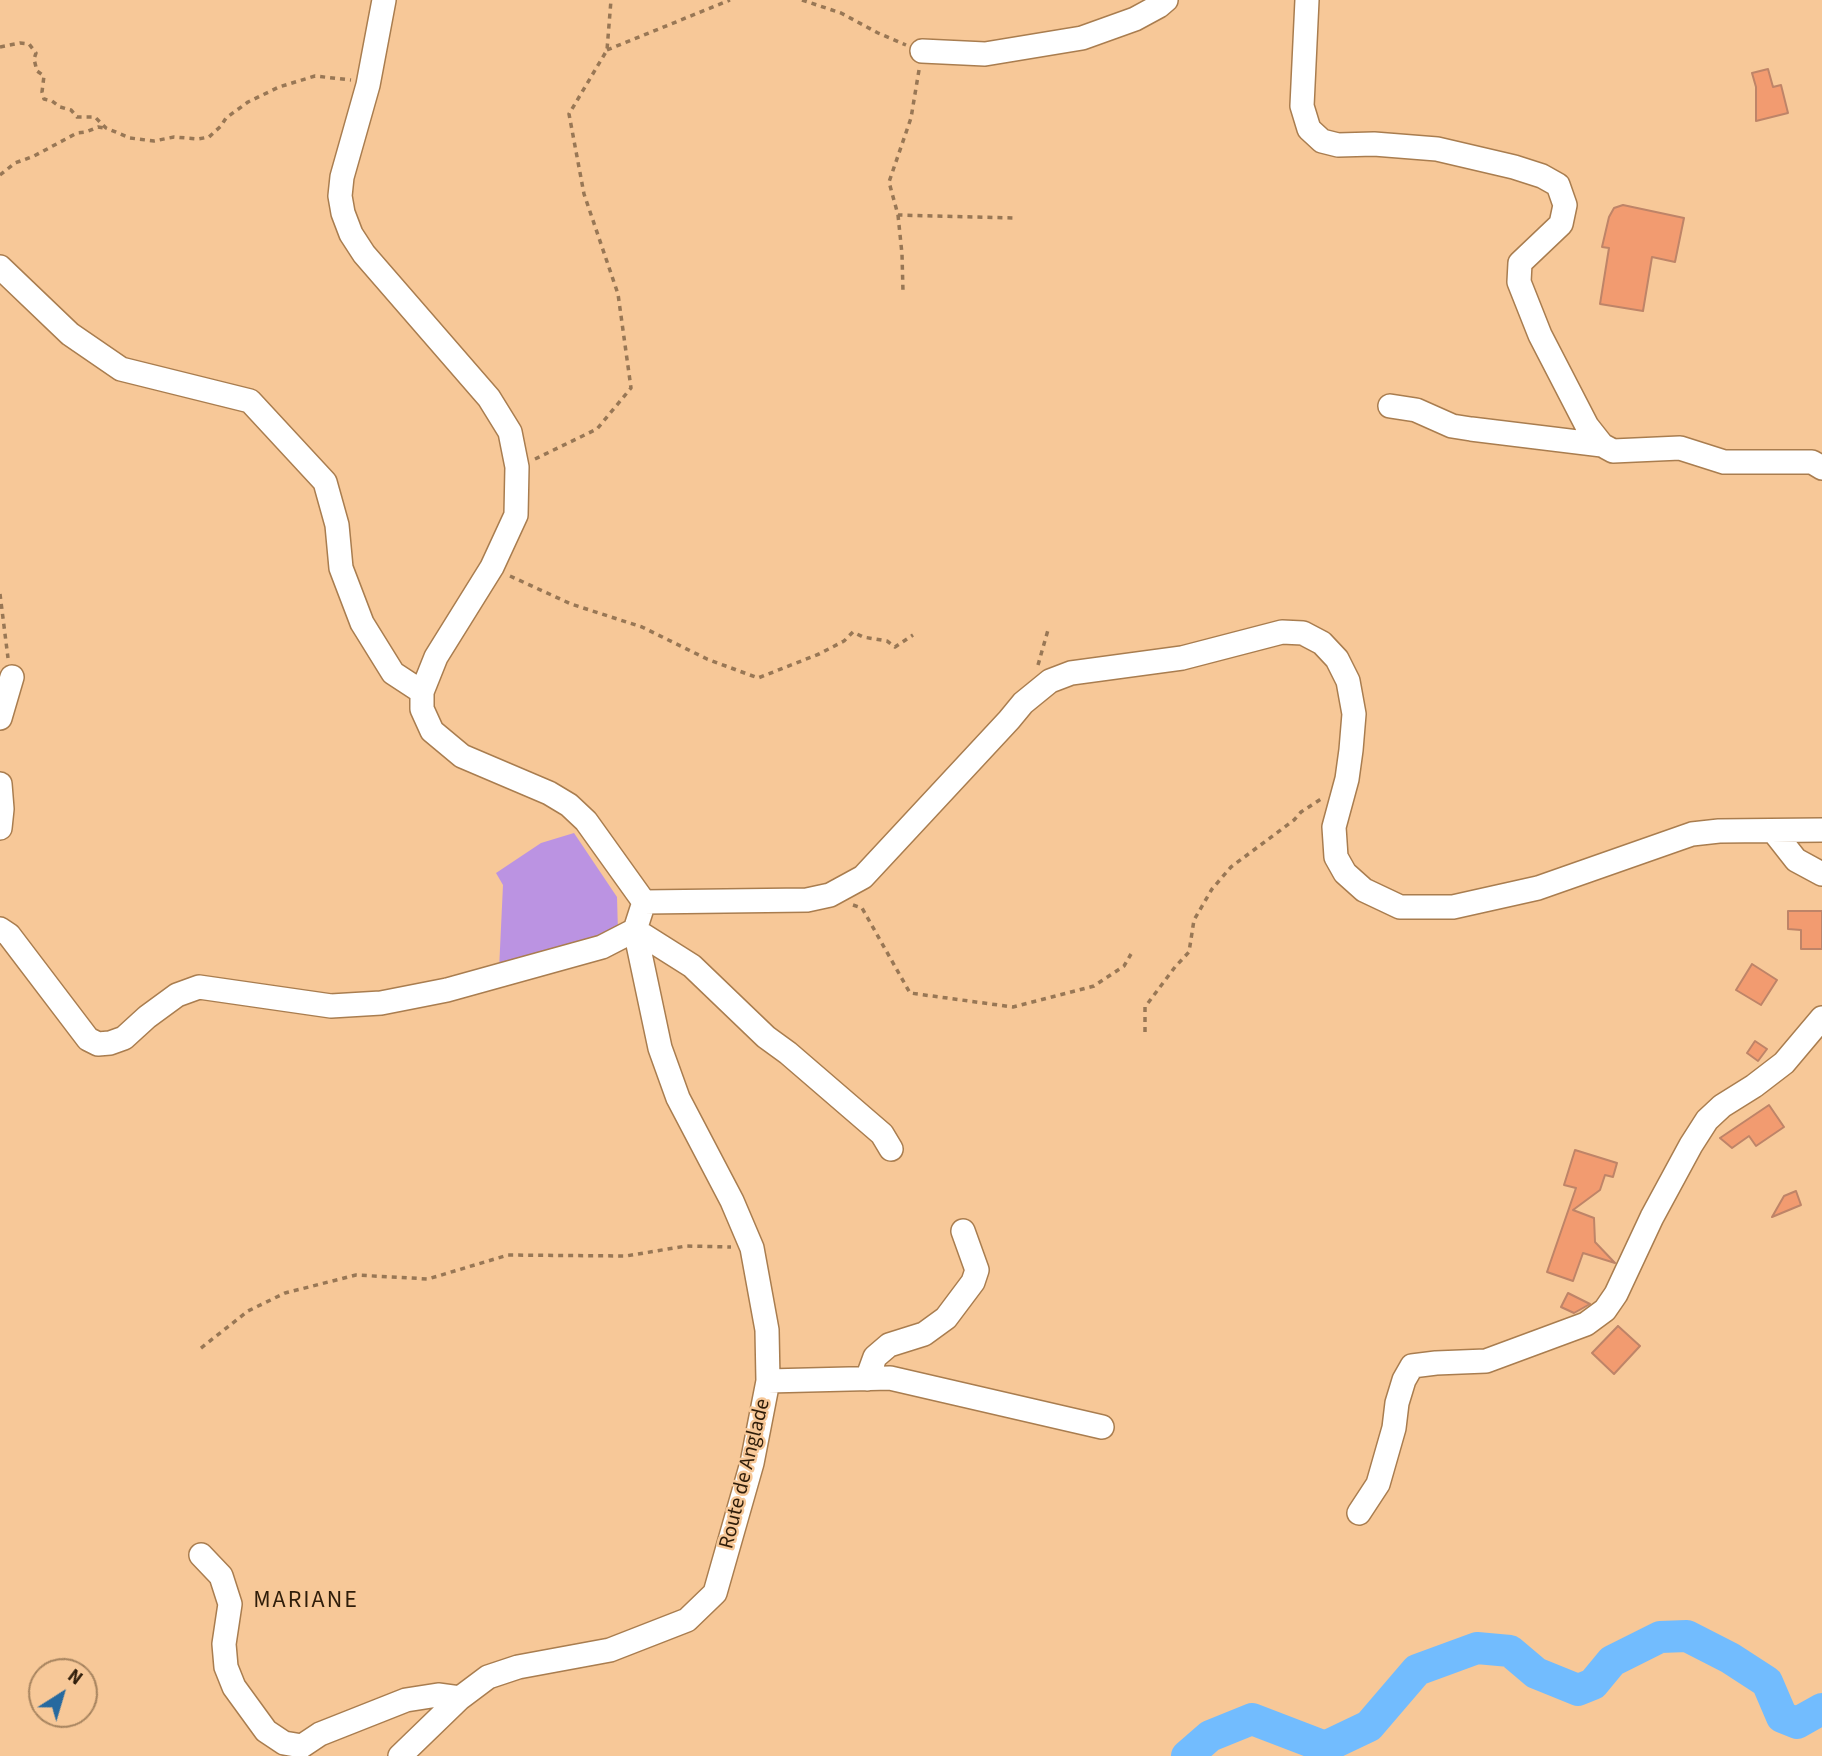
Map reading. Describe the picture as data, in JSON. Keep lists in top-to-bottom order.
{
  "streets": {
    "street": ["Route de Anglade"]
  },
  "districts": ["MARIANE"],
  "north": "top right"
}
